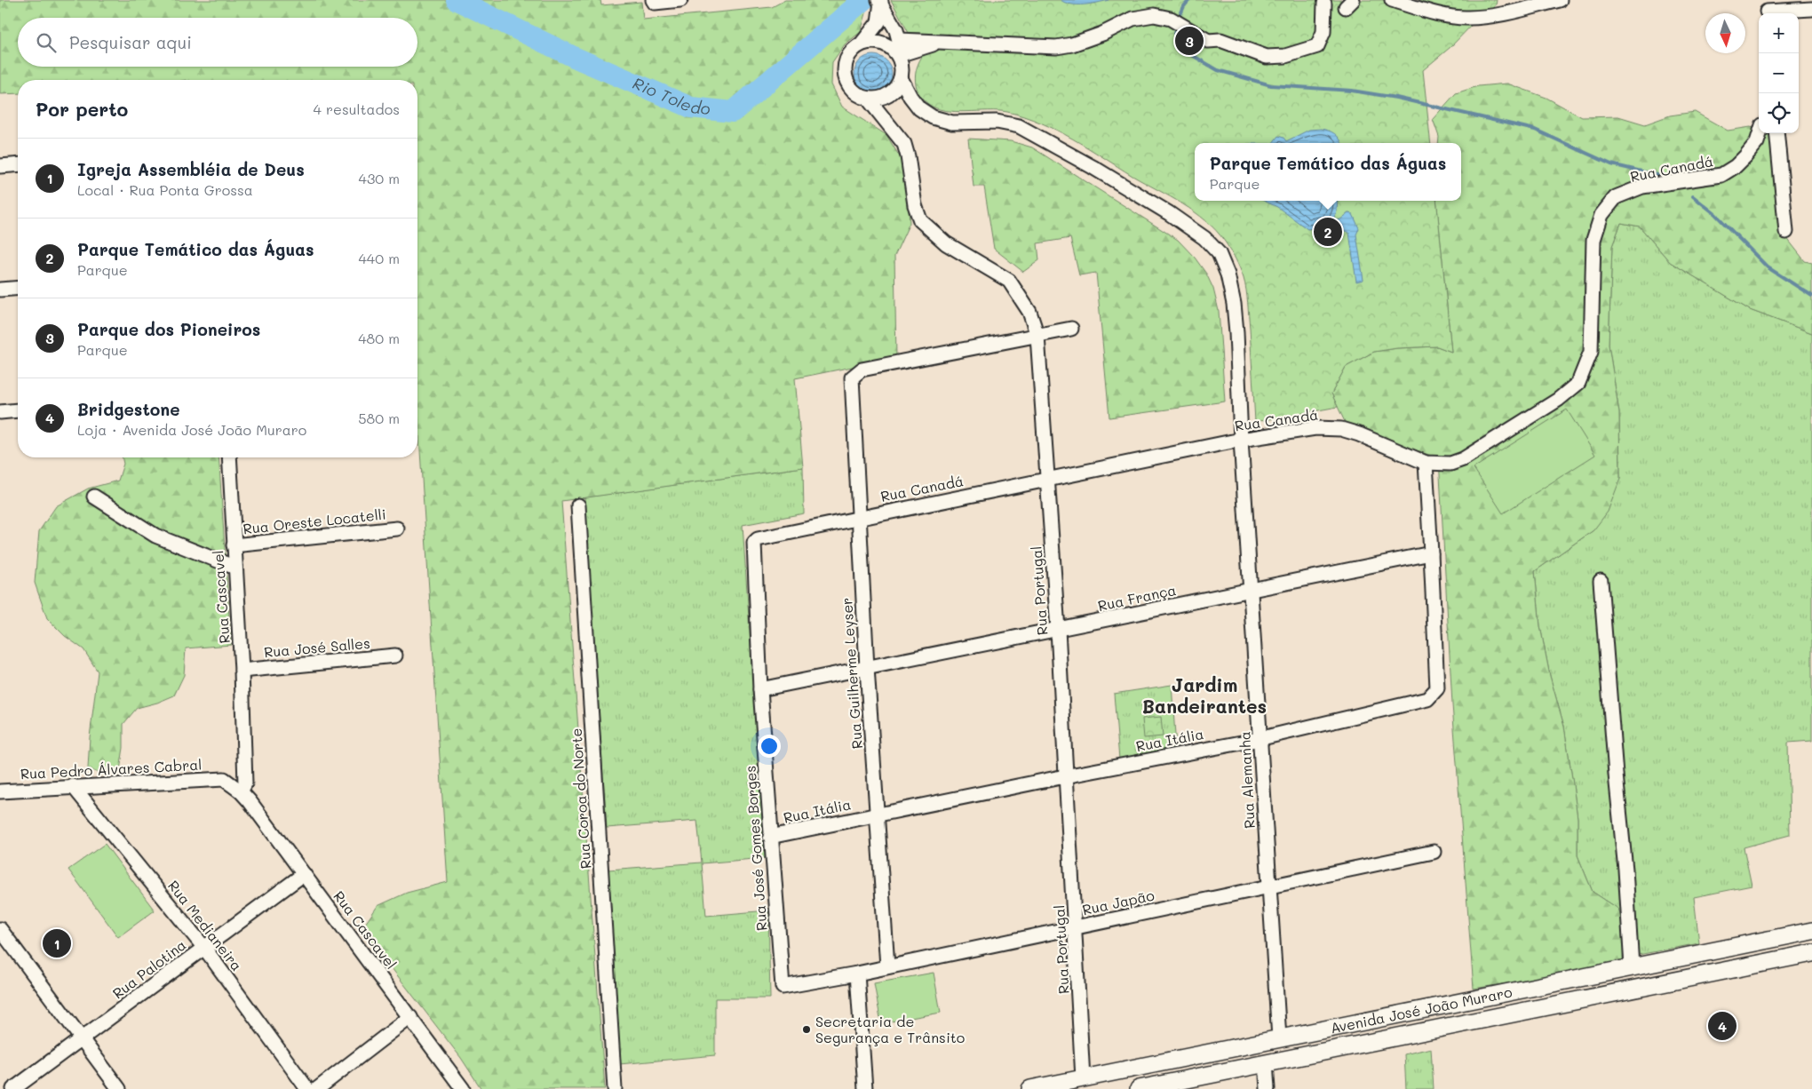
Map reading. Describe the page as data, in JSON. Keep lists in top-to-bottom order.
{
  "streets": {
    "main road": ["Avenida José João Muraro"],
    "street": [
      "Rua Canadá",
      "Rua Oreste Locatelli",
      "Rua Portugal",
      "Rua Cascavel",
      "Rua França",
      "Rua José Salles",
      "Rua Guilherme Leyser",
      "Rua Itália",
      "Rua Pedro Álvares Cabral",
      "Rua Alemanha",
      "Rua Coroa do Norte",
      "Rua José Gomes Borges",
      "Rua Japão",
      "Rua Medianeira",
      "Rua Palotina"
    ]
  },
  "crossings": [
    ["Rua Canadá", "Rua Portugal"],
    ["Rua Canadá", "Rua Guilherme Leyser"],
    ["Rua Canadá", "Rua Alemanha"],
    ["Rua Canadá", "Rua José Gomes Borges"],
    ["Rua Oreste Locatelli", "Rua Cascavel"],
    ["Rua Portugal", "Rua França"],
    ["Rua Portugal", "Rua Guilherme Leyser"],
    ["Rua Portugal", "Rua Itália"],
    ["Rua Portugal", "Rua Alemanha"],
    ["Rua Portugal", "Rua Japão"],
    ["Rua Portugal", "Avenida José João Muraro"],
    ["Rua Cascavel", "Rua José Salles"],
    ["Rua Cascavel", "Rua Pedro Álvares Cabral"],
    ["Rua Cascavel", "Rua Palotina"],
    ["Rua França", "Rua Guilherme Leyser"],
    ["Rua França", "Rua Itália"],
    ["Rua França", "Rua Alemanha"],
    ["Rua França", "Rua José Gomes Borges"],
    ["Rua Guilherme Leyser", "Rua Itália"],
    ["Rua Guilherme Leyser", "Rua Japão"],
    ["Rua Itália", "Rua Alemanha"],
    ["Rua Itália", "Rua José Gomes Borges"],
    ["Rua Pedro Álvares Cabral", "Rua Medianeira"],
    ["Rua Alemanha", "Rua Japão"],
    ["Rua Alemanha", "Avenida José João Muraro"],
    ["Rua José Gomes Borges", "Rua Japão"],
    ["Rua Medianeira", "Rua Palotina"]
  ],
  "districts": ["Jardim Bandeirantes"],
  "water": ["Rio Toledo"],
  "places": ["Secretaria de Segurança e Trânsito"],
  "north": "bottom",
  "page": {
    "map_buttons": ["+", "−"],
    "search": "Pesquisar aqui",
    "pins": [
      "3",
      "2",
      "1",
      "4"
    ],
    "heading": ["Por perto", "4 resultados"],
    "list": [
      {
        "mark": "1",
        "name": "Igreja Assembléia de Deus",
        "note": "Local · Rua Ponta Grossa",
        "value": "430 m"
      },
      {
        "mark": "2",
        "name": "Parque Temático das Águas",
        "note": "Parque",
        "value": "440 m"
      },
      {
        "mark": "3",
        "name": "Parque dos Pioneiros",
        "note": "Parque",
        "value": "480 m"
      },
      {
        "mark": "4",
        "name": "Bridgestone",
        "note": "Loja · Avenida José João Muraro",
        "value": "580 m"
      }
    ],
    "popup": ["Parque Temático das Águas", "Parque"]
  }
}
